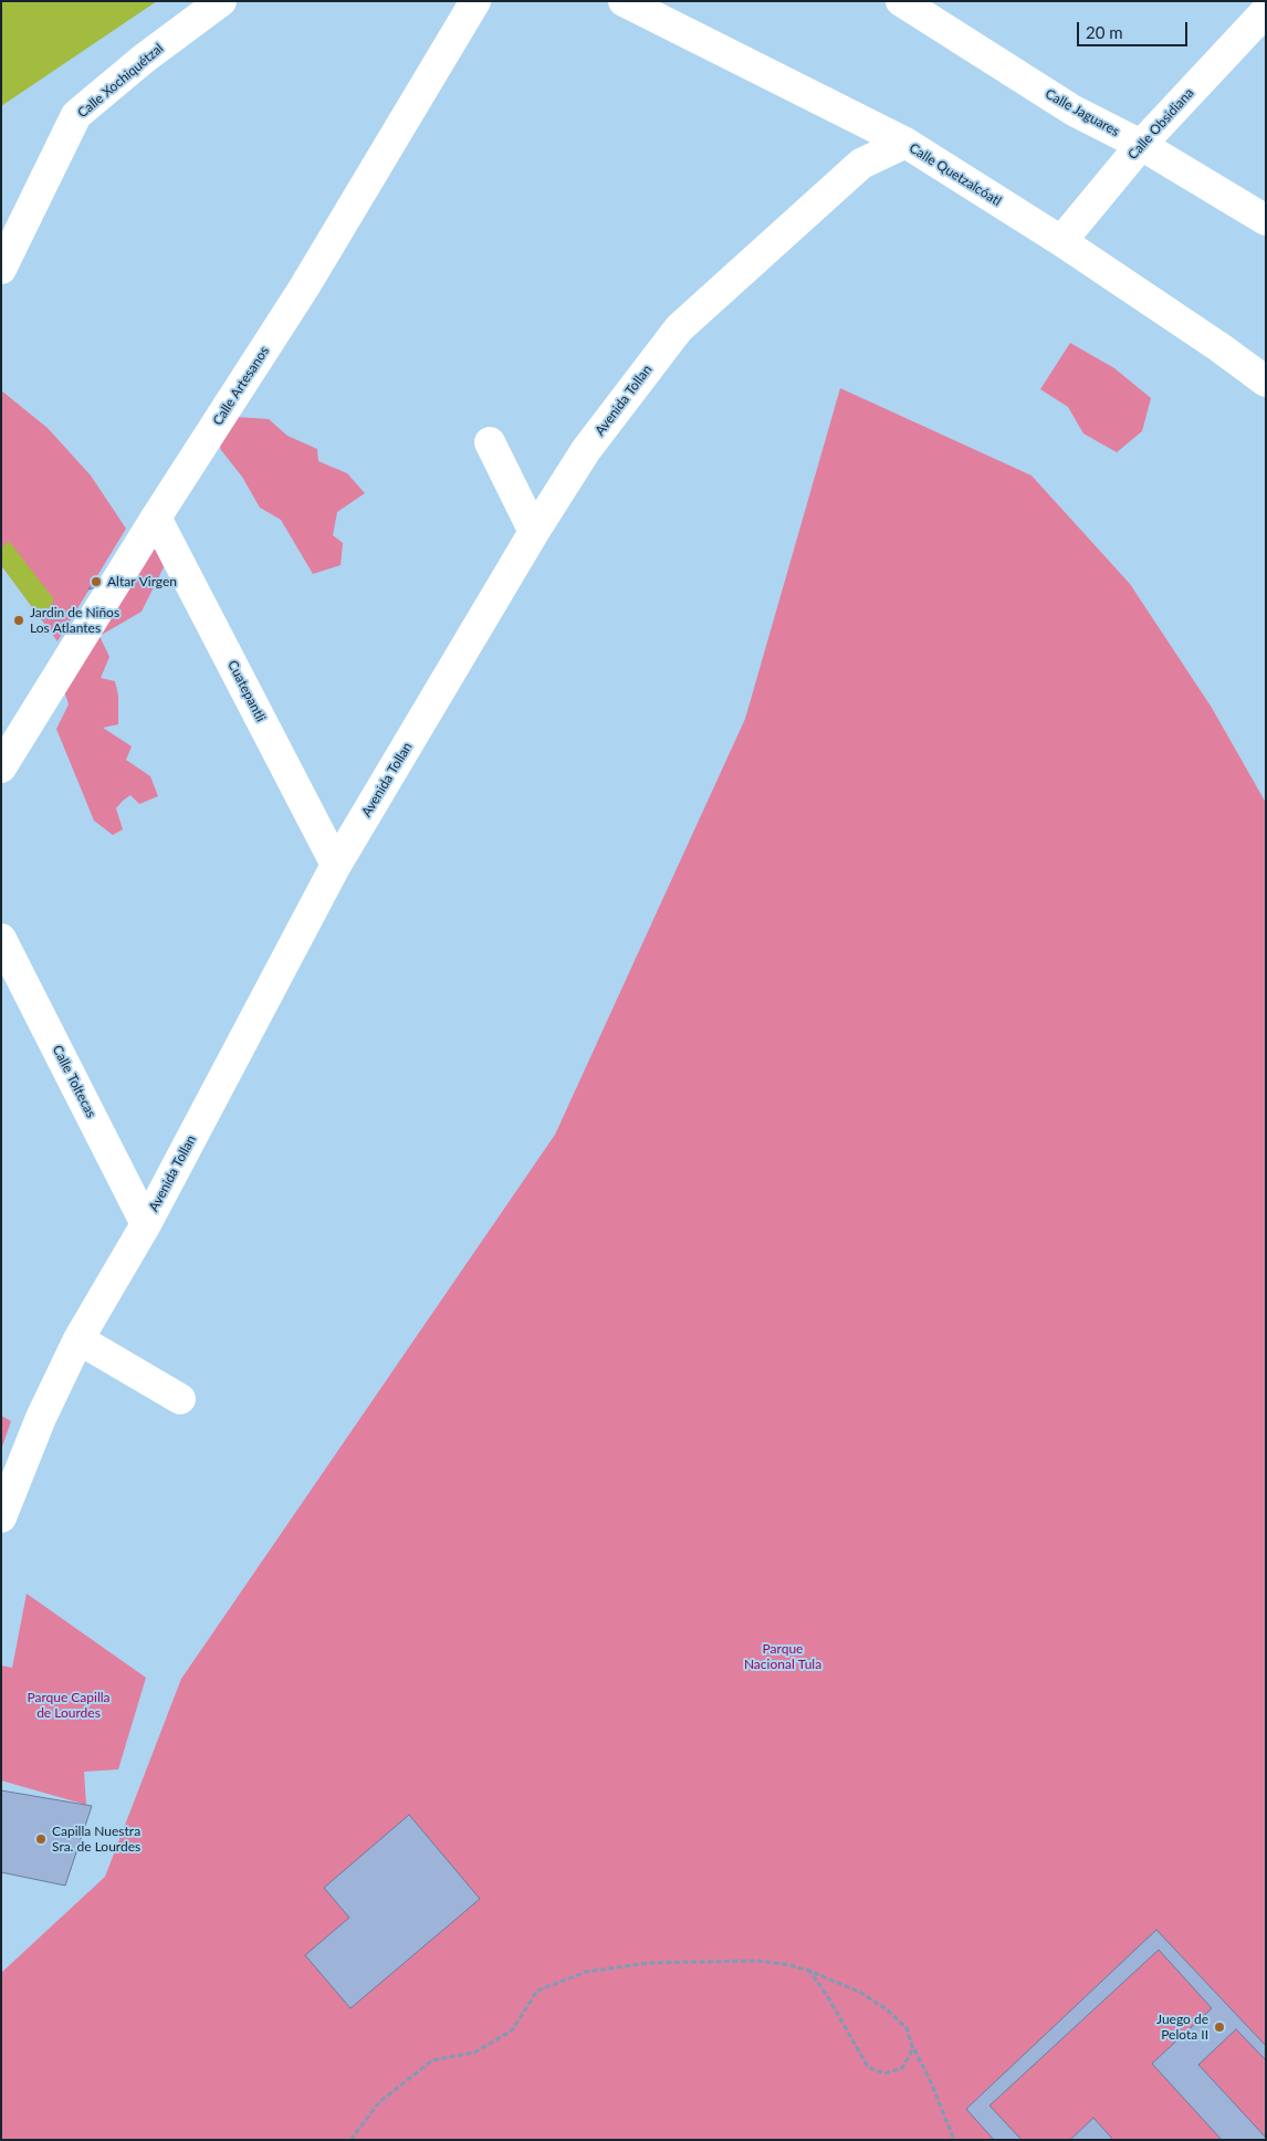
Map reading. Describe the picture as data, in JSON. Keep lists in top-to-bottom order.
{
  "streets": {
    "street": [
      "Calle Xochiquétzal",
      "Calle Jaguares",
      "Calle Obsidiana",
      "Calle Quetzalcóatl",
      "Calle Artesanos",
      "Avenida Tollan",
      "Cuatepantli",
      "Calle Toltecas"
    ]
  },
  "crossings": [
    ["Calle Jaguares", "Calle Obsidiana"],
    ["Calle Obsidiana", "Calle Quetzalcóatl"],
    ["Calle Quetzalcóatl", "Avenida Tollan"],
    ["Calle Artesanos", "Cuatepantli"],
    ["Avenida Tollan", "Cuatepantli"],
    ["Avenida Tollan", "Calle Toltecas"]
  ],
  "parks": ["Parque Nacional Tula", "Parque Capilla de Lourdes"],
  "places": [
    "Altar Virgen",
    "Jardin de Niños Los Atlantes",
    "Capilla Nuestra Sra. de Lourdes",
    "Juego de Pelota II"
  ],
  "scale_bar": "20 m"
}
